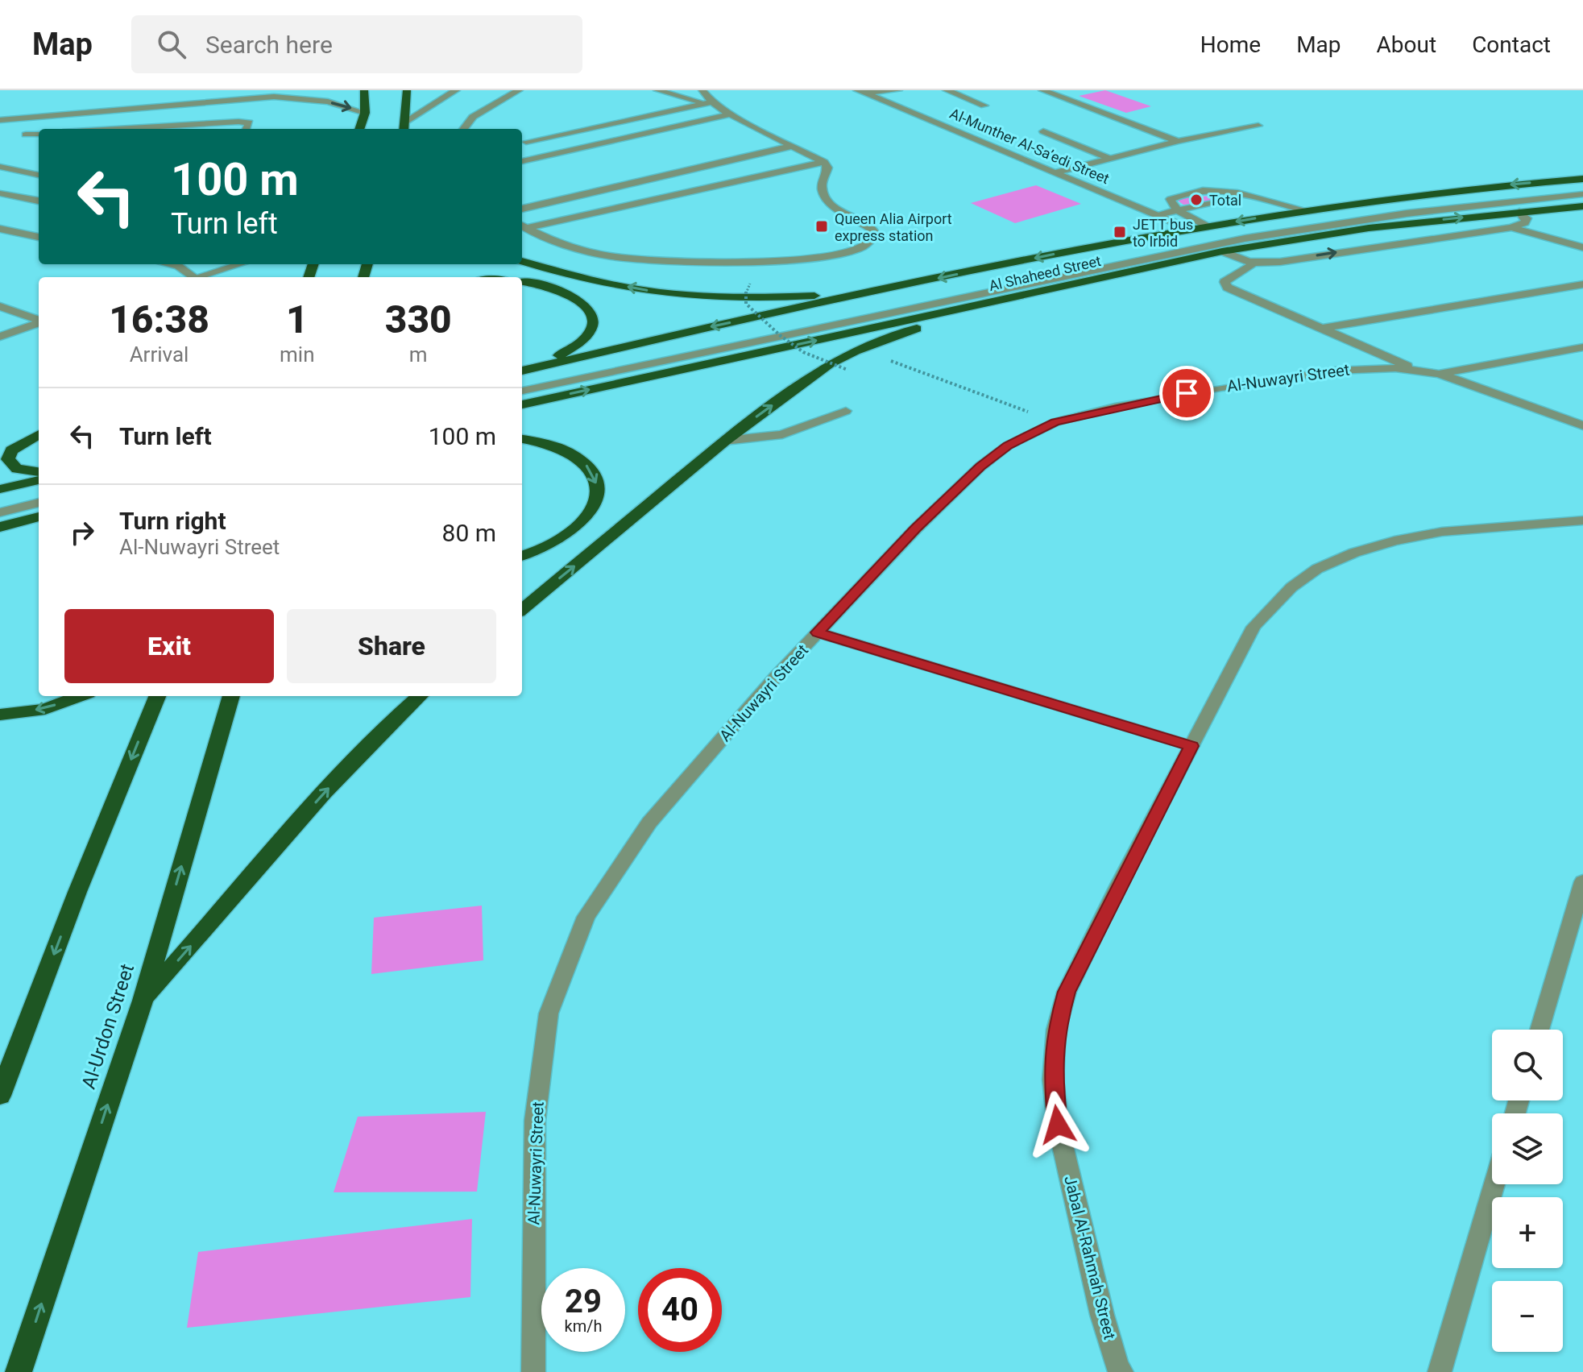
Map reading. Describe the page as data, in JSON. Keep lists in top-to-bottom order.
{
  "streets": {
    "highway": ["Al Shaheed Street", "Al-Urdon Street"],
    "street": ["Al-Munther Al-Sa’edi Street", "Al-Nuwayri Street", "Jabal Al-Rahmah Street"]
  },
  "crossings": [
    ["Al-Munther Al-Sa’edi Street", "Al Shaheed Street"]
  ],
  "places": {
    "other": ["Total"],
    "transit": ["Queen Alia Airport express station", "JETT bus to Irbid"]
  },
  "page": {
    "header": "Map",
    "search": "Search here",
    "nav": [
      "Home",
      "Map",
      "About",
      "Contact"
    ],
    "turn": ["100 m", "Turn left"],
    "eta": [
      "16:38",
      "Arrival",
      "1",
      "min",
      "330",
      "m"
    ],
    "list": [
      {
        "name": "Turn left",
        "value": "100 m"
      },
      {
        "name": "Turn right",
        "note": "Al-Nuwayri Street",
        "value": "80 m"
      }
    ],
    "buttons": ["Exit", "Share"],
    "map_buttons": ["+", "−"],
    "speed": "29 km/h",
    "limit": "40"
  }
}
